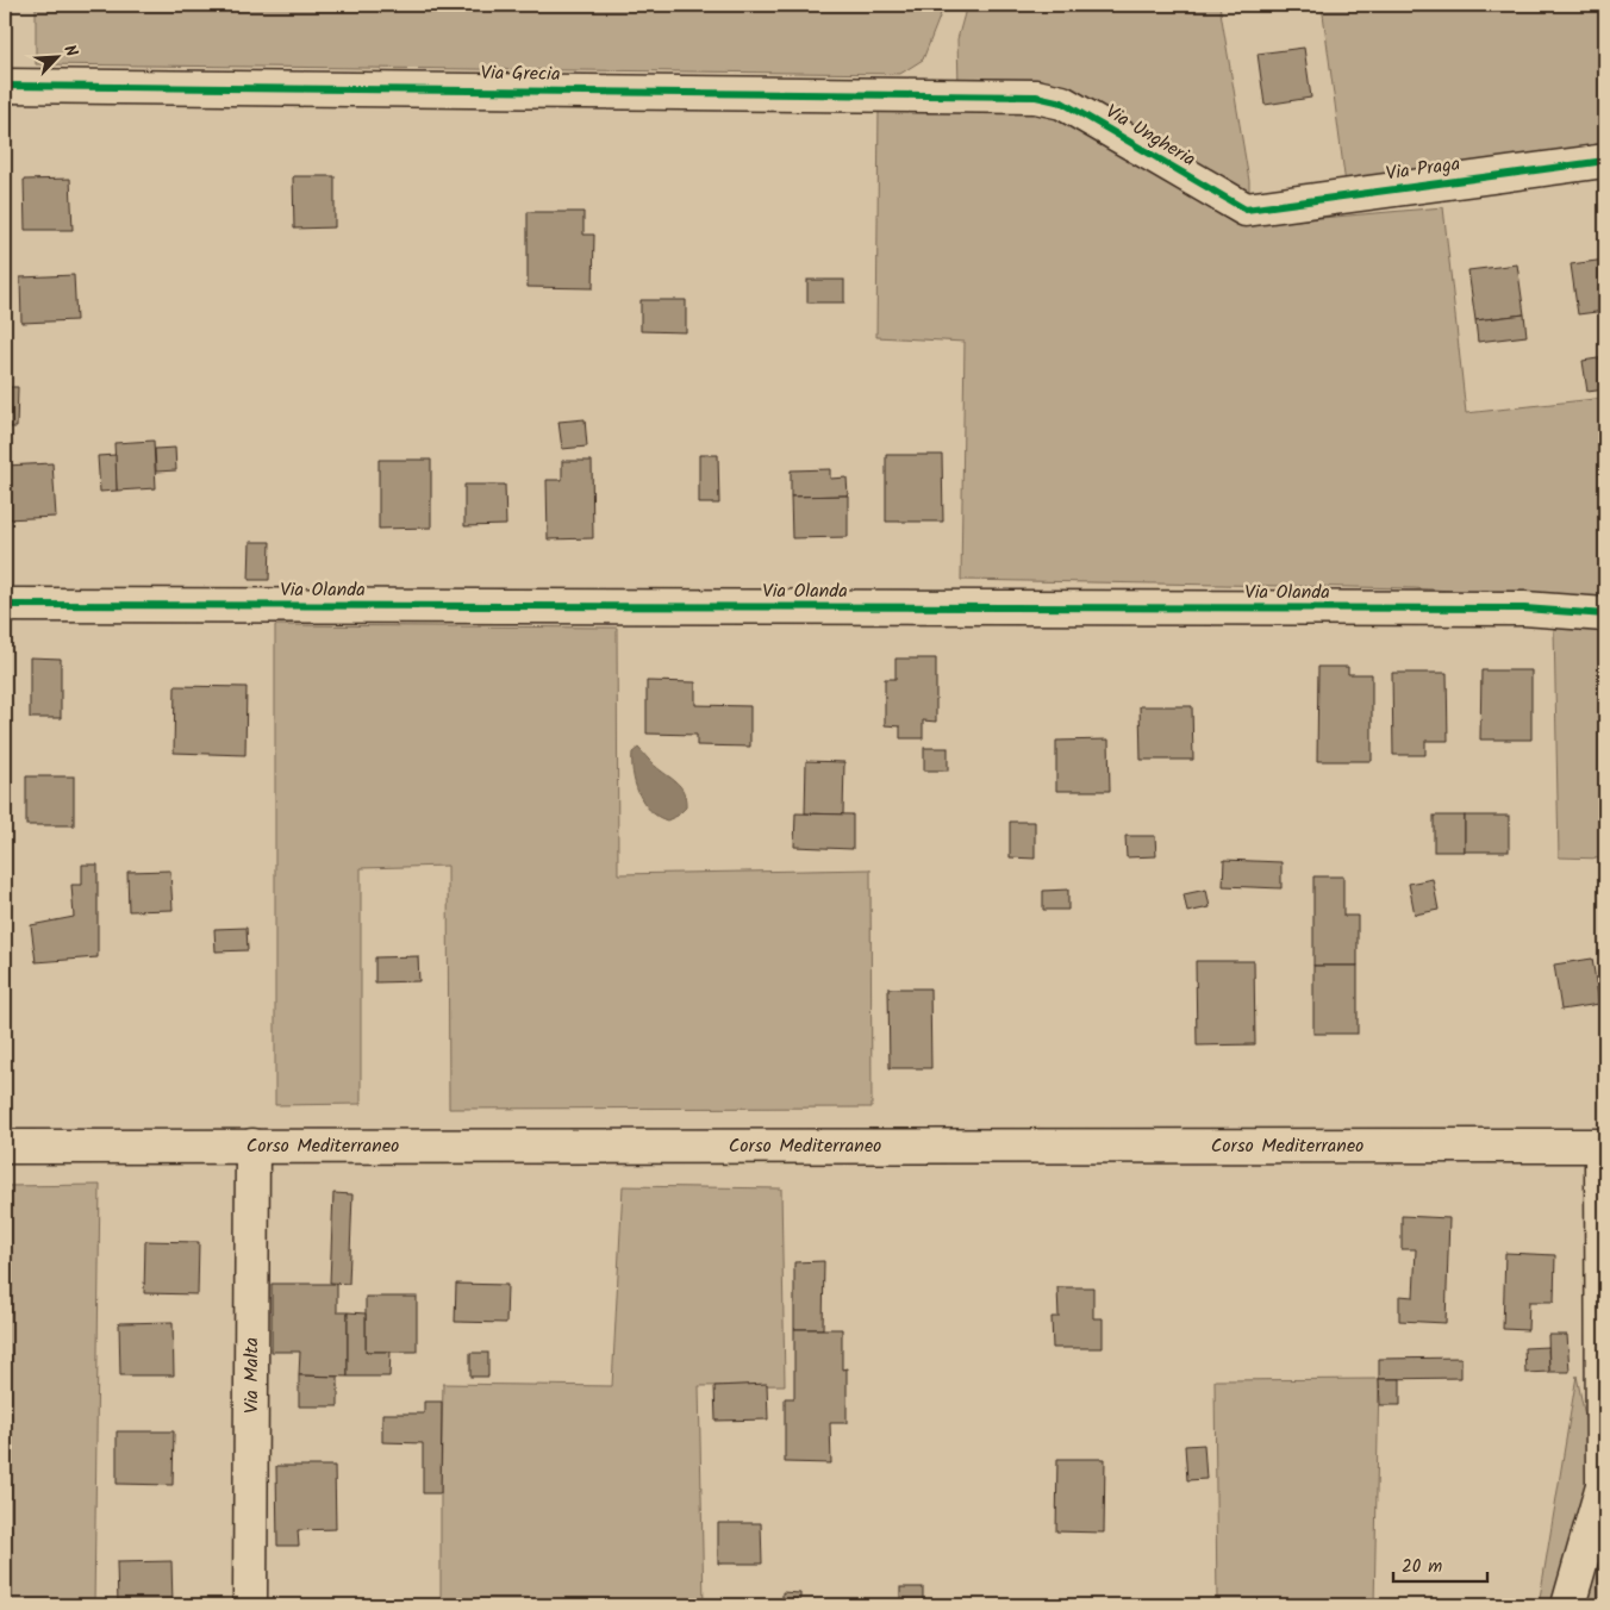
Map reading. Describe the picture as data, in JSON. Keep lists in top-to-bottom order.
{
  "streets": {
    "street": [
      "Via Grecia",
      "Via Ungheria",
      "Via Praga",
      "Via Olanda",
      "Corso Mediterraneo",
      "Via Malta"
    ]
  },
  "crossings": [
    ["Via Grecia", "Via Ungheria"],
    ["Via Ungheria", "Via Praga"],
    ["Corso Mediterraneo", "Via Malta"]
  ],
  "scale_bar": "20 m",
  "north": "top right"
}
